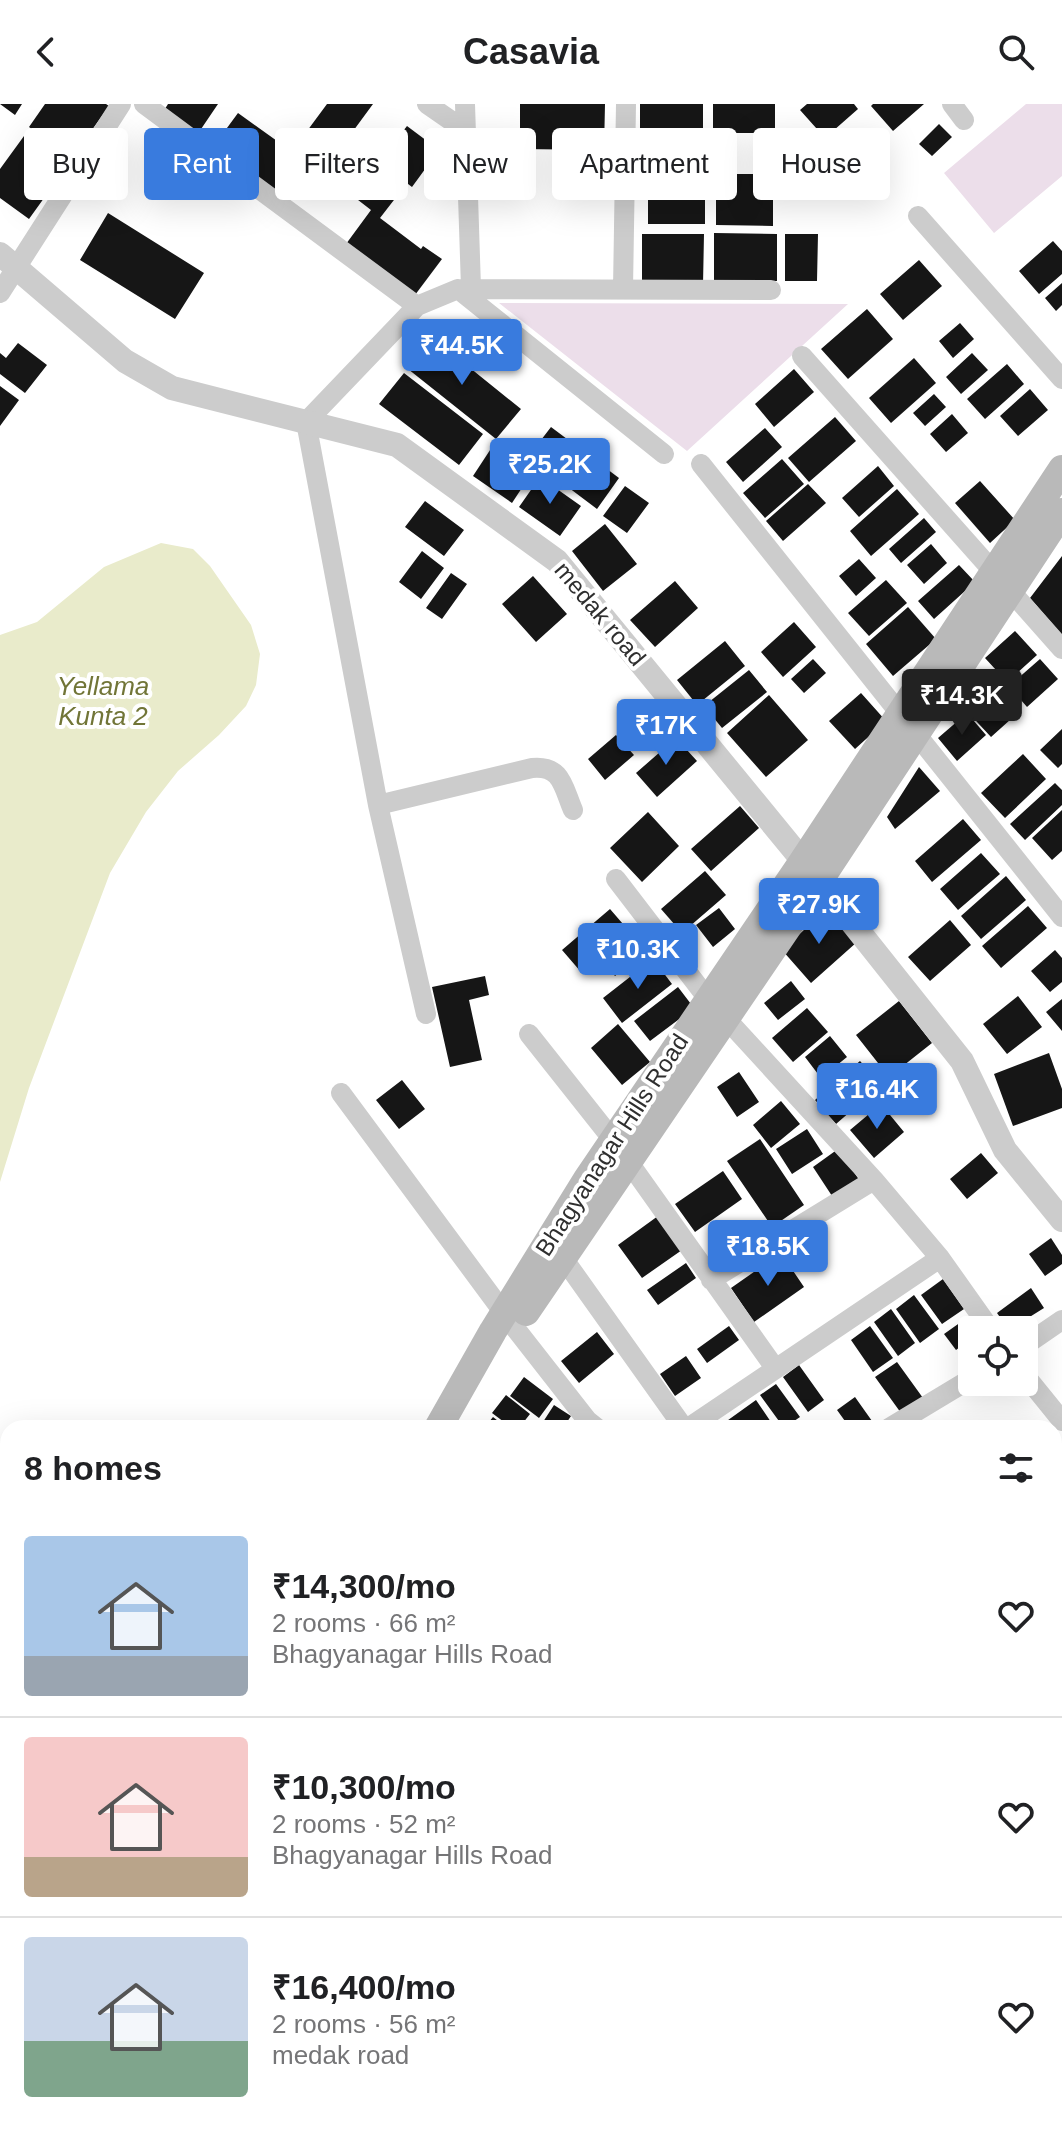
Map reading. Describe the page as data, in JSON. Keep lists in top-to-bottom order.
{
  "streets": {
    "main road": ["Bhagyanagar Hills Road"],
    "street": ["medak road"]
  },
  "crossings": [
    ["medak road", "Bhagyanagar Hills Road"]
  ],
  "water": ["Yellama Kunta 2"],
  "page": {
    "header": "Casavia",
    "chip": [
      "Buy",
      "Rent",
      "Filters",
      "New",
      "Apartment",
      "House"
    ],
    "price": [
      "₹44.5K",
      "₹25.2K",
      "₹14.3K",
      "₹17K",
      "₹27.9K",
      "₹10.3K",
      "₹16.4K",
      "₹18.5K"
    ],
    "heading": "8 homes",
    "list": [
      {
        "name": "₹14,300/mo",
        "note": "2 rooms · 66 m² · Bhagyanagar Hills Road"
      },
      {
        "name": "₹10,300/mo",
        "note": "2 rooms · 52 m² · Bhagyanagar Hills Road"
      },
      {
        "name": "₹16,400/mo",
        "note": "2 rooms · 56 m² · medak road"
      }
    ]
  }
}
